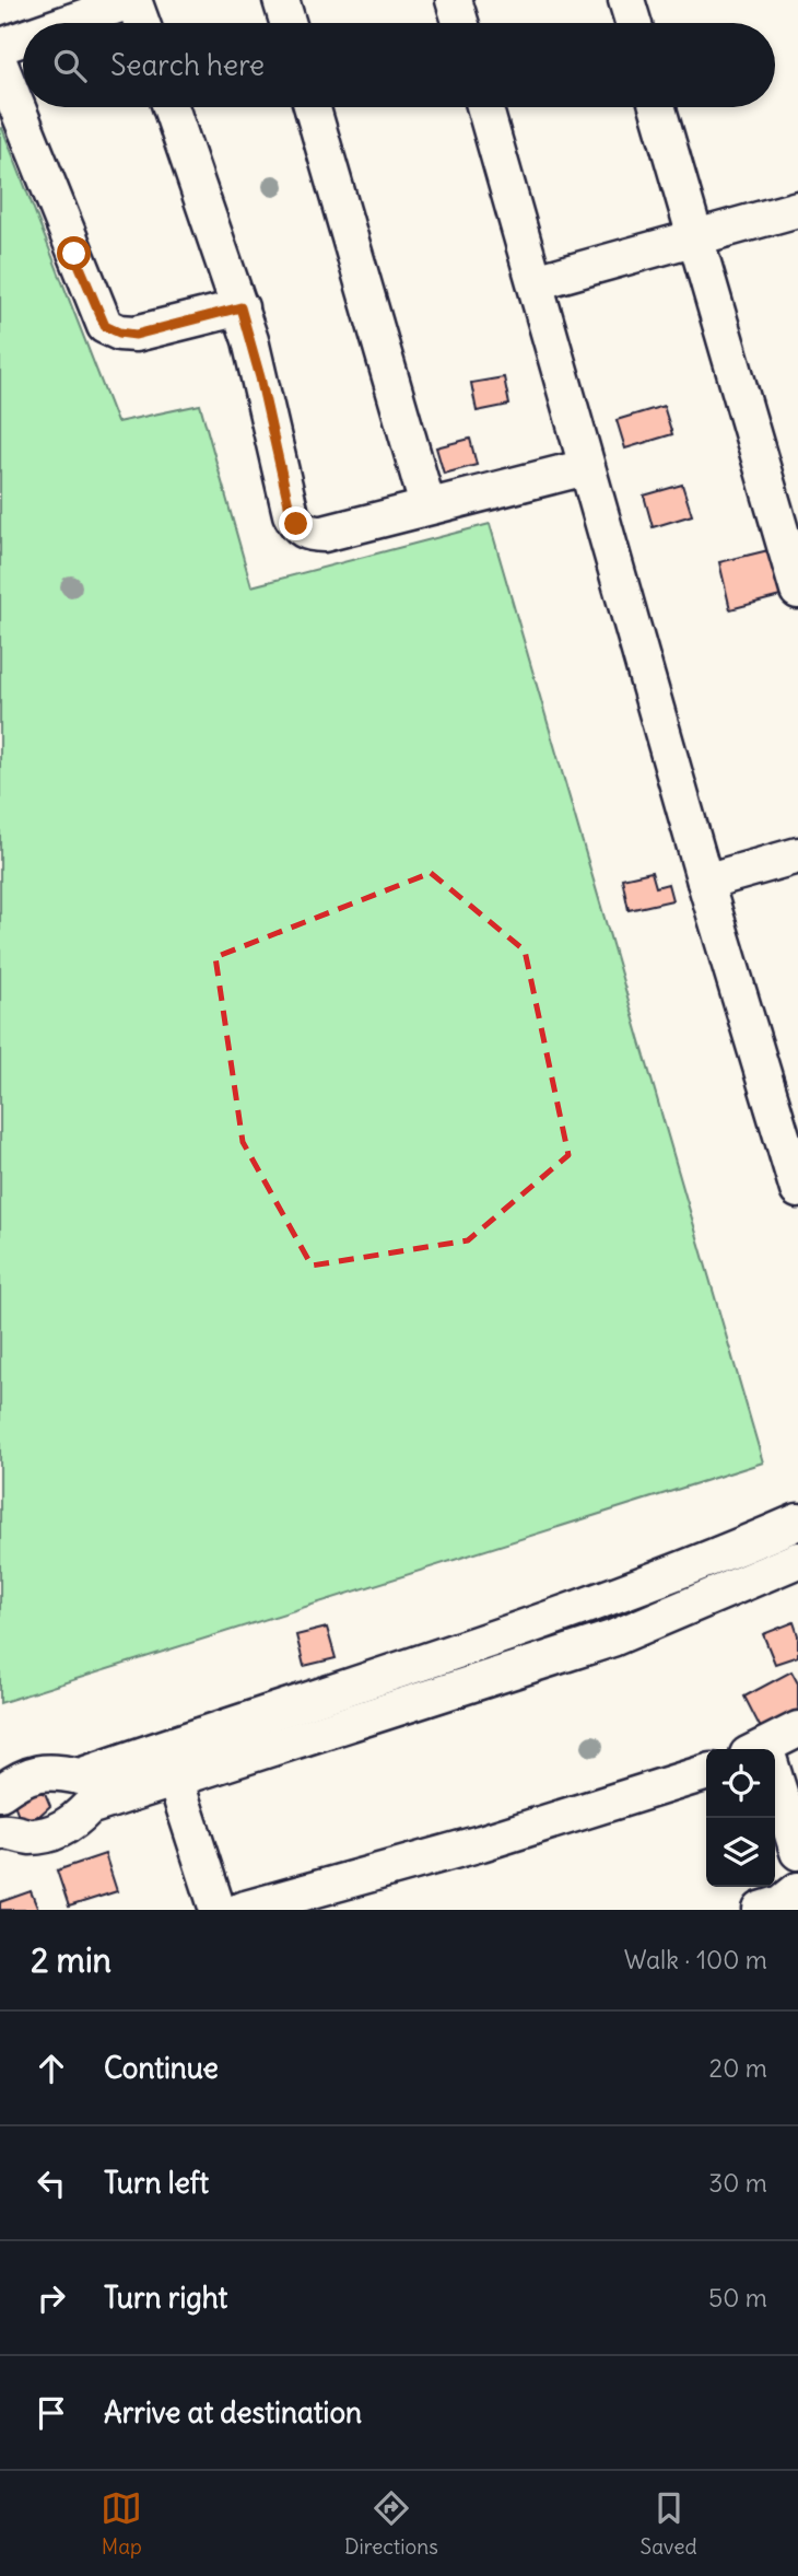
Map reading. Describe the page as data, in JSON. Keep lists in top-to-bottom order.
{
  "page": {
    "search": "Search here",
    "heading": ["2 min", "Walk · 100 m"],
    "list": [
      ["Continue", "20 m"],
      ["Turn left", "30 m"],
      ["Turn right", "50 m"],
      "Arrive at destination"
    ],
    "nav": ["Map", "Directions", "Saved"]
  }
}
